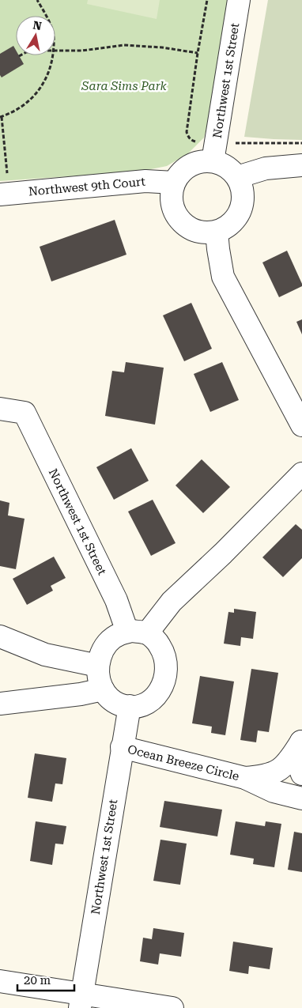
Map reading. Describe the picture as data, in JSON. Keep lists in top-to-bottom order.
{
  "streets": {
    "street": ["Northwest 1st Street", "Northwest 9th Court", "Ocean Breeze Circle"]
  },
  "crossings": [
    ["Northwest 1st Street", "Northwest 9th Court"],
    ["Northwest 1st Street", "Ocean Breeze Circle"]
  ],
  "parks": ["Sara Sims Park"],
  "scale_bar": "20 m",
  "north": "top"
}
